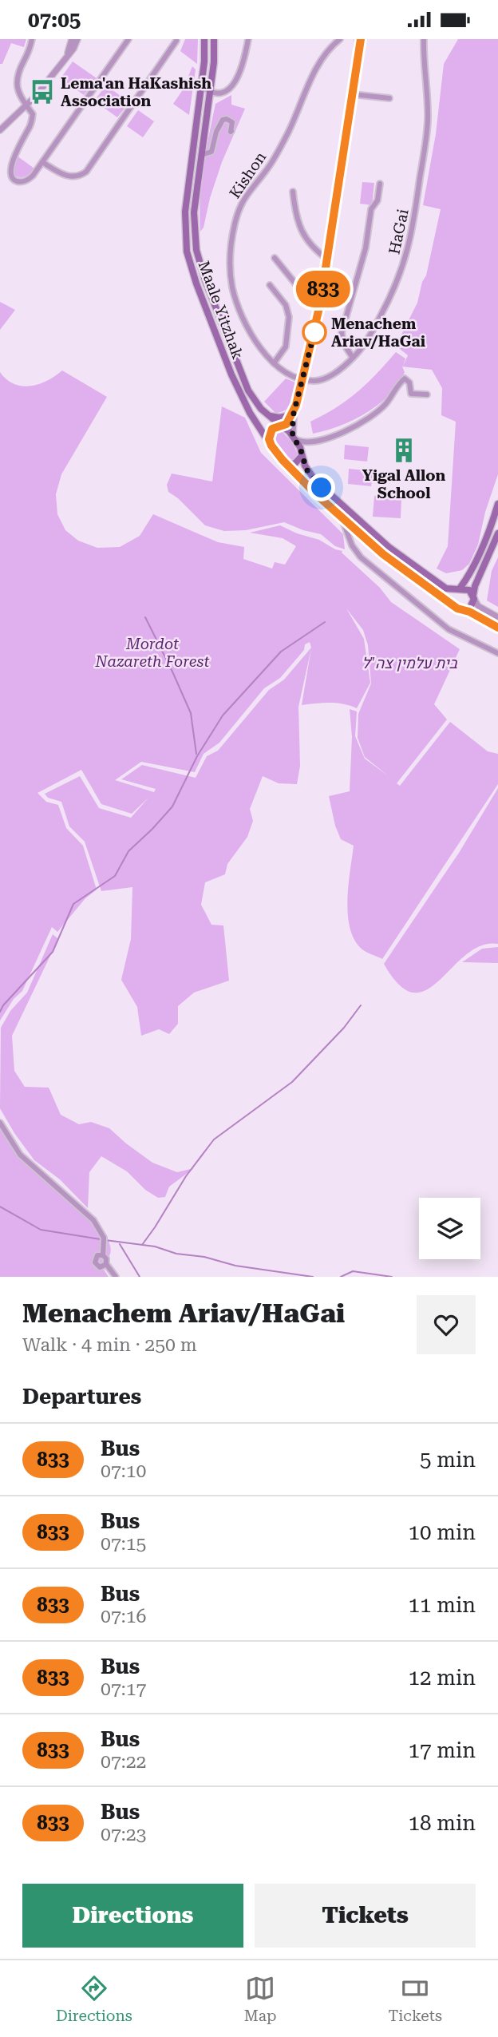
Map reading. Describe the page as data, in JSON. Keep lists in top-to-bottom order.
{
  "streets": {
    "main road": ["Maale Yitzhak"],
    "street": ["Kishon", "HaGai"]
  },
  "crossings": [
    ["Kishon", "HaGai"]
  ],
  "parks": ["Mordot Nazareth Forest", "בית עלמין צה\"ל"],
  "places": {
    "bus stop": ["Lema'an HaKashish Association"],
    "other": ["Menachem Ariav/HaGai"],
    "building": ["Yigal Allon School"]
  },
  "lines": ["bus line 833"],
  "page": {
    "status": "07:05",
    "on_map": "833",
    "heading": [
      ["Menachem Ariav/HaGai", "Walk · 4 min · 250 m"],
      "Departures"
    ],
    "list": [
      {
        "mark": "833",
        "name": "Bus",
        "note": "07:10",
        "value": "5 min"
      },
      {
        "mark": "833",
        "name": "Bus",
        "note": "07:15",
        "value": "10 min"
      },
      {
        "mark": "833",
        "name": "Bus",
        "note": "07:16",
        "value": "11 min"
      },
      {
        "mark": "833",
        "name": "Bus",
        "note": "07:17",
        "value": "12 min"
      },
      {
        "mark": "833",
        "name": "Bus",
        "note": "07:22",
        "value": "17 min"
      },
      {
        "mark": "833",
        "name": "Bus",
        "note": "07:23",
        "value": "18 min"
      }
    ],
    "buttons": ["Directions", "Tickets"],
    "tabs": ["Directions", "Map", "Tickets"]
  }
}
